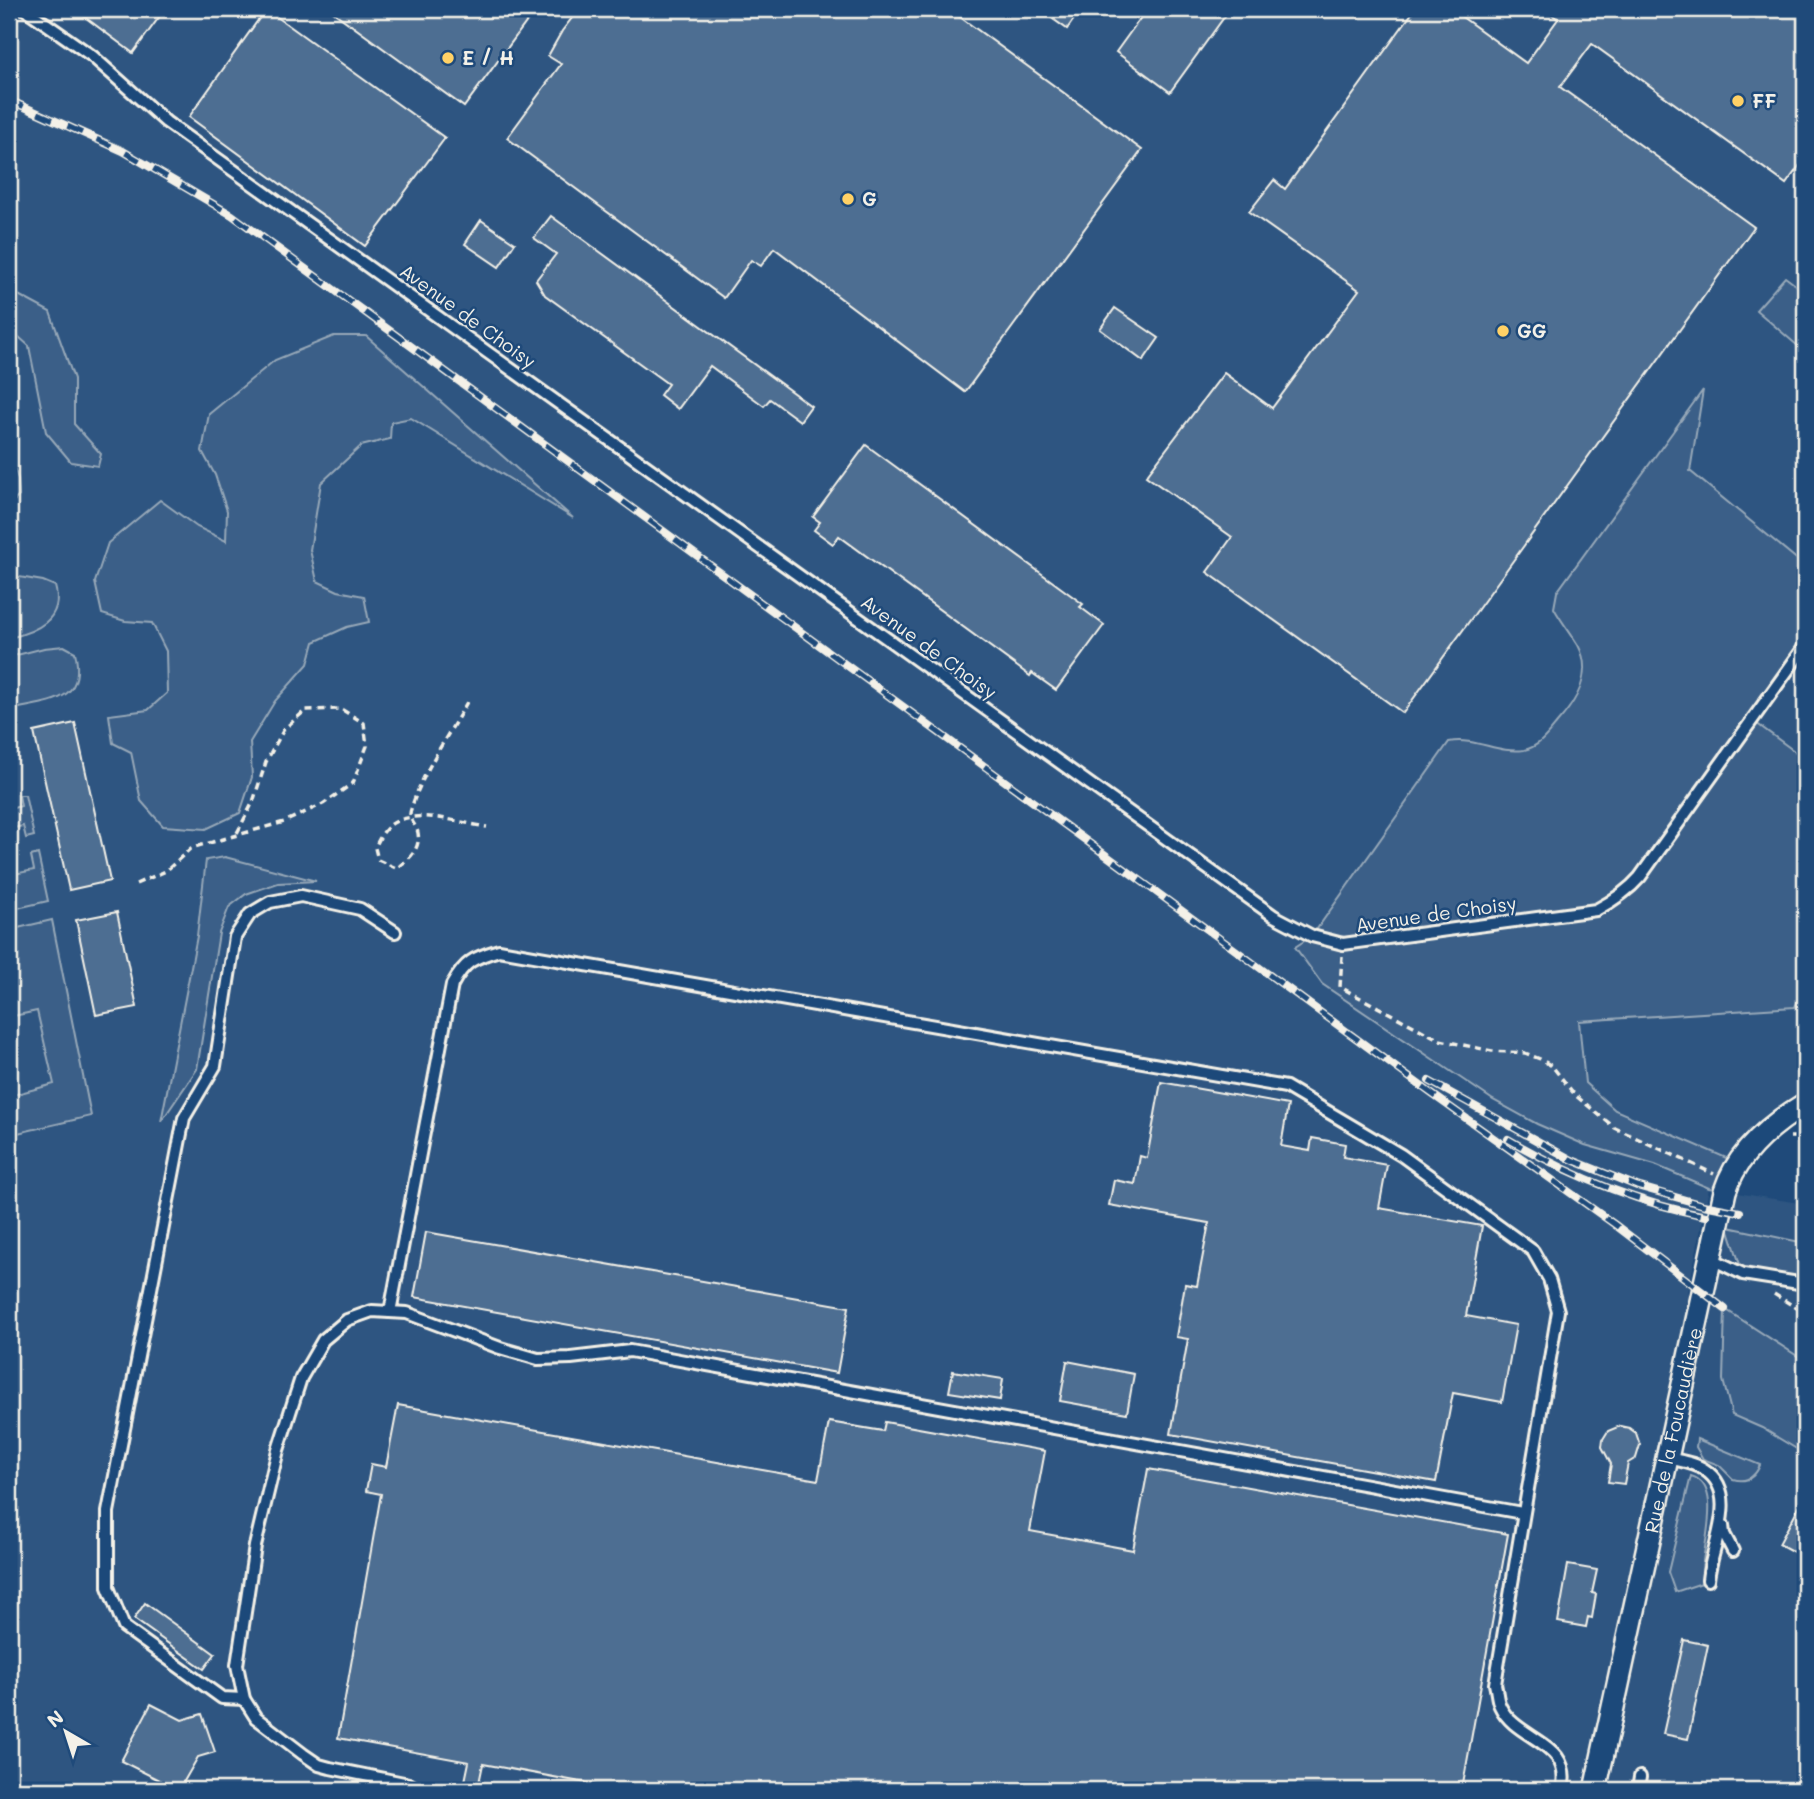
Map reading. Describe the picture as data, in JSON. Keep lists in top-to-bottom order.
{
  "streets": {
    "street": ["Rue de la Foucaudière"],
    "lane": ["Avenue de Choisy"]
  },
  "places": [
    "E / H",
    "FF",
    "G",
    "GG"
  ],
  "north": "top left"
}
